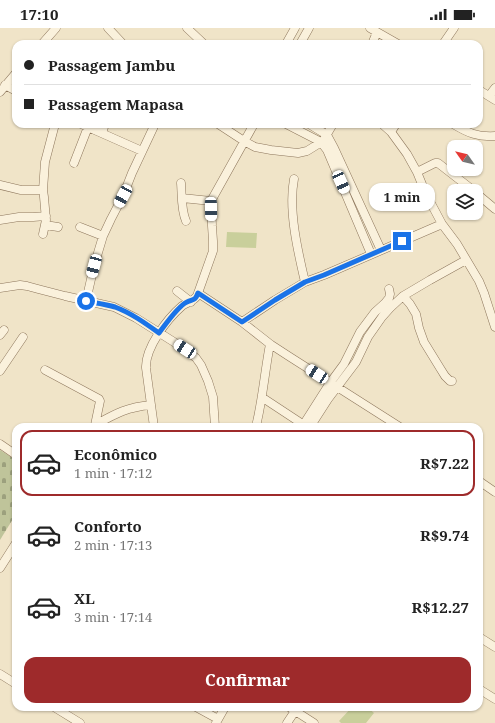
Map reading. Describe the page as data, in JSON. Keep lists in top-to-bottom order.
{
  "north": "top left",
  "page": {
    "status": "17:10",
    "banner": ["Passagem Jambu", "Passagem Mapasa"],
    "bubble": "1 min",
    "list": [
      {
        "name": "Econômico",
        "note": "1 min · 17:12",
        "value": "R$7.22"
      },
      {
        "name": "Conforto",
        "note": "2 min · 17:13",
        "value": "R$9.74"
      },
      {
        "name": "XL",
        "note": "3 min · 17:14",
        "value": "R$12.27"
      }
    ],
    "buttons": "Confirmar"
  }
}
